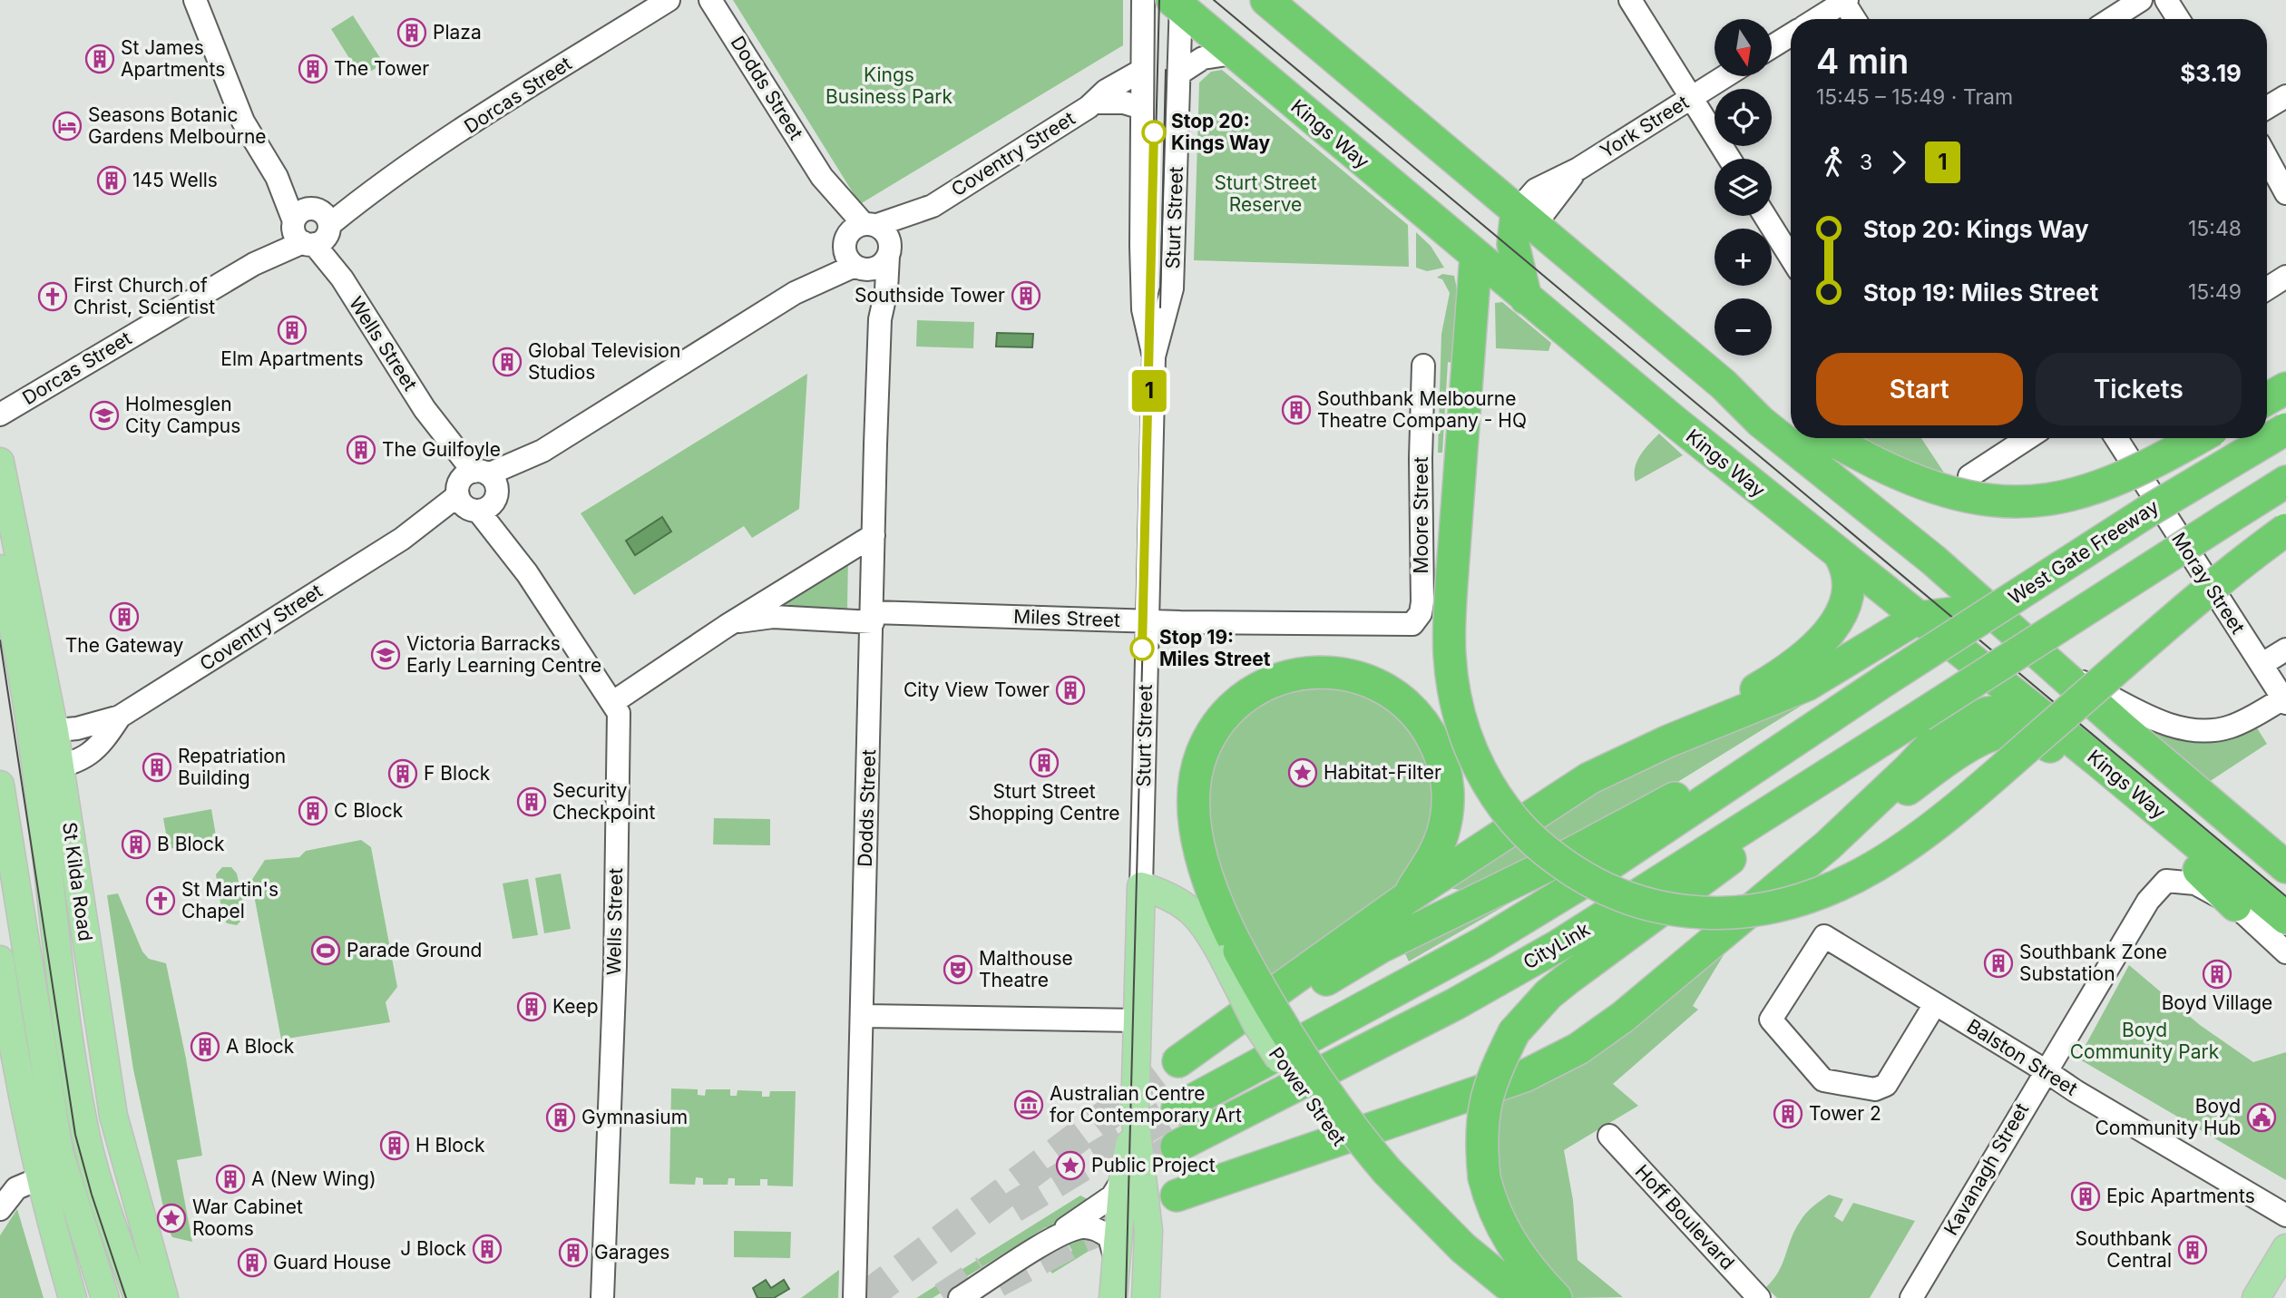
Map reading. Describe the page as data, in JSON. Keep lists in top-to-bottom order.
{
  "streets": {
    "highway": [
      "Kings Way",
      "West Gate Freeway",
      "CityLink",
      "Power Street"
    ],
    "main road": ["Sturt Street", "St Kilda Road"],
    "street": [
      "Dodds Street",
      "Dorcas Street",
      "York Street",
      "Coventry Street",
      "Wells Street",
      "Moore Street",
      "Moray Street",
      "Miles Street",
      "Balston Street",
      "Kavanagh Street",
      "Hoff Boulevard"
    ]
  },
  "crossings": [
    ["Dodds Street", "Coventry Street"],
    ["Dodds Street", "Miles Street"],
    ["Dorcas Street", "Wells Street"],
    ["Kings Way", "Sturt Street"],
    ["Coventry Street", "Sturt Street"],
    ["Coventry Street", "Wells Street"],
    ["Coventry Street", "St Kilda Road"],
    ["Sturt Street", "Miles Street"],
    ["Sturt Street", "Power Street"],
    ["Wells Street", "Miles Street"],
    ["Moore Street", "Miles Street"],
    ["Balston Street", "Kavanagh Street"]
  ],
  "parks": ["Kings Business Park", "Sturt Street Reserve", "Boyd Community Park"],
  "places": {
    "building": [
      "Plaza",
      "St James Apartments",
      "The Tower",
      "145 Wells",
      "Southside Tower",
      "Elm Apartments",
      "Global Television Studios",
      "Southbank Melbourne Theatre Company - HQ",
      "The Guilfoyle",
      "The Gateway",
      "City View Tower",
      "Sturt Street Shopping Centre",
      "Repatriation Building",
      "F Block",
      "Security Checkpoint",
      "C Block",
      "B Block",
      "Southbank Zone Substation",
      "Boyd Village",
      "Keep",
      "A Block",
      "Tower 2",
      "Gymnasium",
      "H Block",
      "A (New Wing)",
      "Epic Apartments",
      "J Block",
      "Southbank Central",
      "Garages",
      "Guard House"
    ],
    "hotel": ["Seasons Botanic Gardens Melbourne"],
    "other": ["Stop 20: Kings Way", "Stop 19: Miles Street"],
    "church": ["First Church of Christ, Scientist", "St Martin's Chapel"],
    "school or university": ["Holmesglen City Campus", "Victoria Barracks Early Learning Centre"],
    "place": ["Habitat-Filter", "Public Project", "War Cabinet Rooms"],
    "sports": ["Parade Ground"],
    "theatre": ["Malthouse Theatre"],
    "museum": ["Australian Centre for Contemporary Art"],
    "public building": ["Boyd Community Hub"]
  },
  "lines": ["tram line 1"],
  "north": "bottom",
  "page": {
    "on_map": "1",
    "map_buttons": ["+", "−"],
    "heading": ["4 min", "15:45 – 15:49 · Tram", "$3.19"],
    "legs": ["3", "1"],
    "list": [
      {
        "name": "Stop 20: Kings Way",
        "value": "15:48"
      },
      {
        "name": "Stop 19: Miles Street",
        "value": "15:49"
      }
    ],
    "buttons": ["Start", "Tickets"]
  }
}
